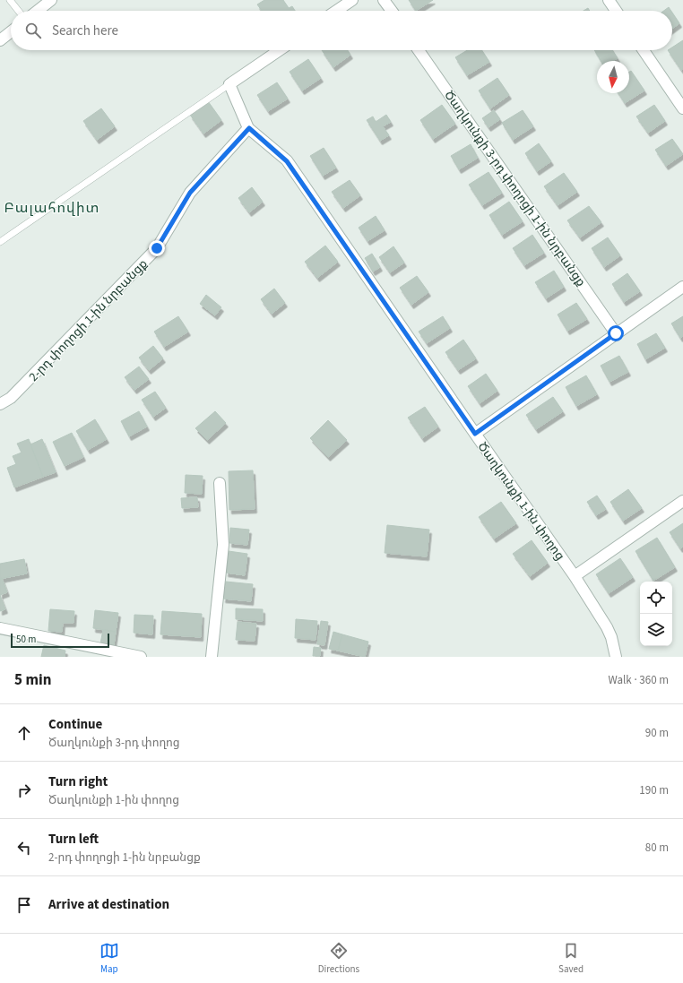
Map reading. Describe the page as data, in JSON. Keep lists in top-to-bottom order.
{
  "streets": {
    "street": ["Ծաղկունքի 3-րդ փողոցի 1-ին նրբանցք", "2-րդ փողոցի 1-ին նրբանցք", "Ծաղկունքի 1-ին փողոց"]
  },
  "crossings": [
    ["2-րդ փողոցի 1-ին նրբանցք", "Ծաղկունքի 1-ին փողոց"]
  ],
  "districts": ["Բալահովիտ"],
  "scale_bar": "50 m",
  "north": "bottom",
  "page": {
    "search": "Search here",
    "scale": "50 m",
    "heading": ["5 min", "Walk · 360 m"],
    "list": [
      ["Continue", "Ծաղկունքի 3-րդ փողոց", "90 m"],
      ["Turn right", "Ծաղկունքի 1-ին փողոց", "190 m"],
      ["Turn left", "2-րդ փողոցի 1-ին նրբանցք", "80 m"],
      "Arrive at destination"
    ],
    "nav": ["Map", "Directions", "Saved"]
  }
}
